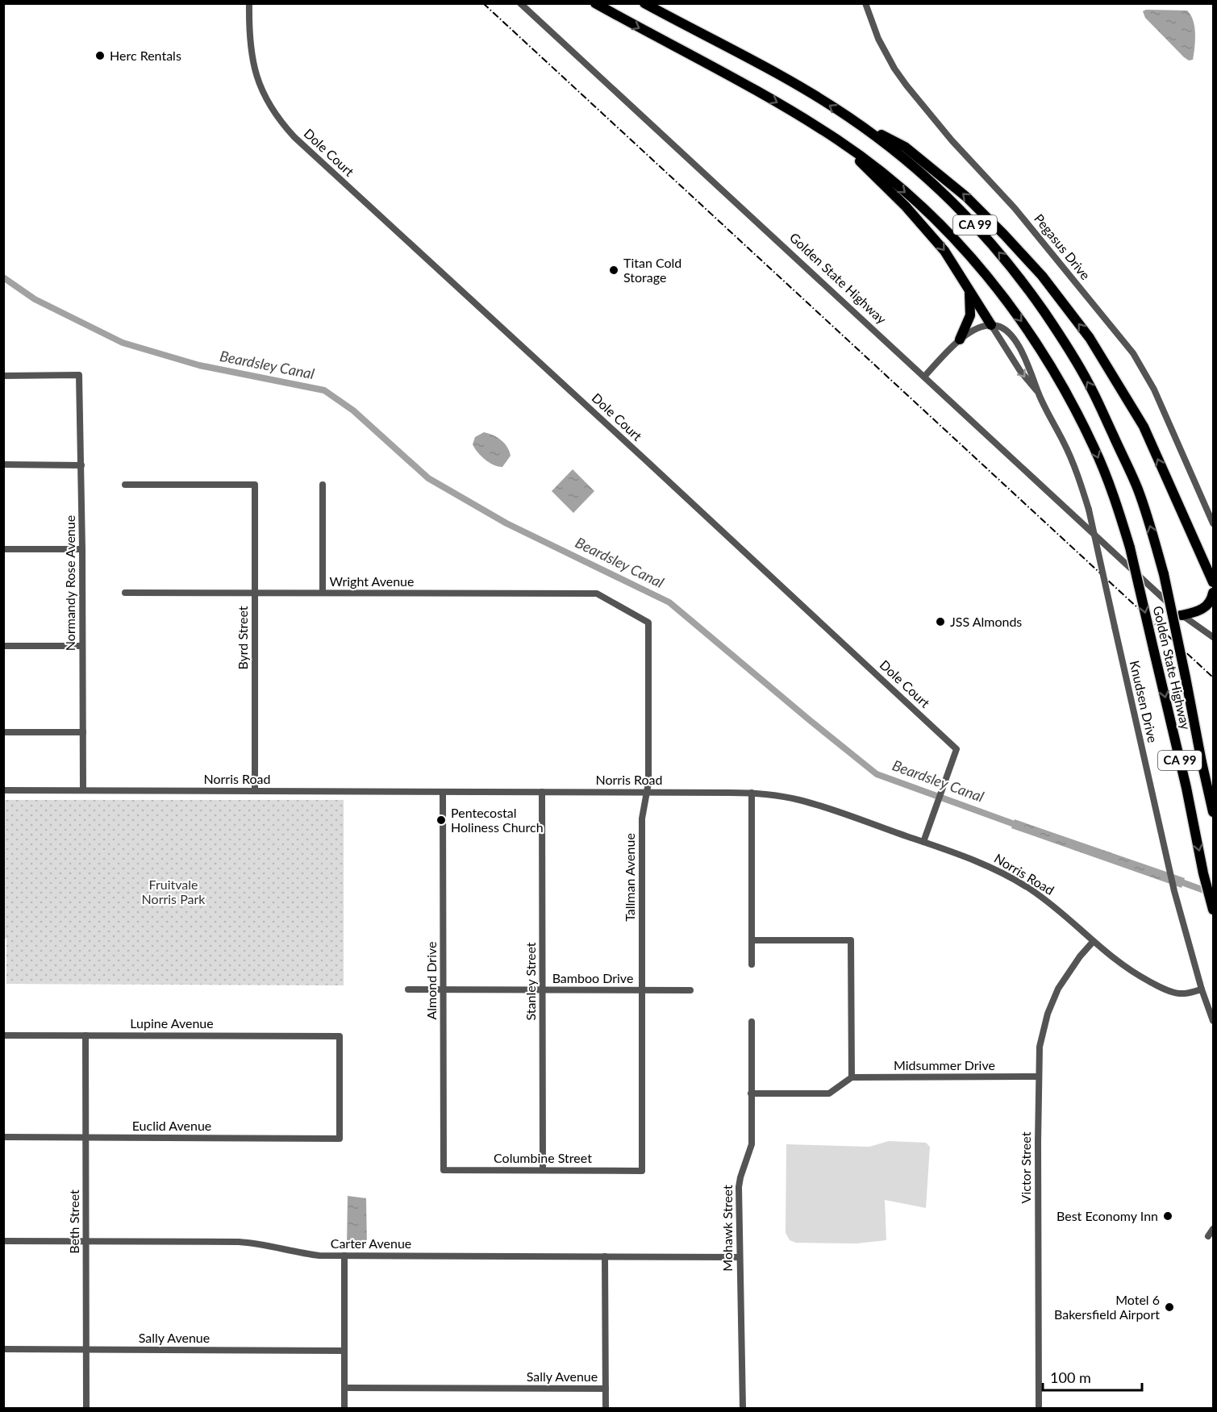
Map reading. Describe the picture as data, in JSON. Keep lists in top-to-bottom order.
{
  "streets": {
    "highway": ["CA 99", "Golden State Highway"],
    "street": [
      "Dole Court",
      "Pegasus Drive",
      "Wright Avenue",
      "Normandy Rose Avenue",
      "Byrd Street",
      "Knudsen Drive",
      "Norris Road",
      "Tallman Avenue",
      "Bamboo Drive",
      "Almond Drive",
      "Stanley Street",
      "Lupine Avenue",
      "Midsummer Drive",
      "Euclid Avenue",
      "Columbine Street",
      "Victor Street",
      "Beth Street",
      "Mohawk Street",
      "Carter Avenue",
      "Sally Avenue"
    ]
  },
  "crossings": [
    ["Dole Court", "Norris Road"],
    ["Wright Avenue", "Byrd Street"],
    ["Wright Avenue", "Tallman Avenue"],
    ["Normandy Rose Avenue", "Norris Road"],
    ["Byrd Street", "Norris Road"],
    ["Knudsen Drive", "Norris Road"],
    ["Norris Road", "Tallman Avenue"],
    ["Norris Road", "Almond Drive"],
    ["Norris Road", "Stanley Street"],
    ["Norris Road", "Victor Street"],
    ["Tallman Avenue", "Bamboo Drive"],
    ["Tallman Avenue", "Columbine Street"],
    ["Bamboo Drive", "Almond Drive"],
    ["Bamboo Drive", "Stanley Street"],
    ["Almond Drive", "Columbine Street"],
    ["Stanley Street", "Columbine Street"],
    ["Lupine Avenue", "Euclid Avenue"],
    ["Lupine Avenue", "Beth Street"],
    ["Midsummer Drive", "Victor Street"],
    ["Euclid Avenue", "Beth Street"],
    ["Beth Street", "Carter Avenue"],
    ["Beth Street", "Sally Avenue"],
    ["Mohawk Street", "Carter Avenue"]
  ],
  "water": ["Beardsley Canal"],
  "parks": ["Fruitvale Norris Park"],
  "places": [
    "Herc Rentals",
    "Titan Cold Storage",
    "JSS Almonds",
    "Pentecostal Holiness Church",
    "Best Economy Inn",
    "Motel 6 Bakersfield Airport"
  ],
  "scale_bar": "100 m"
}
